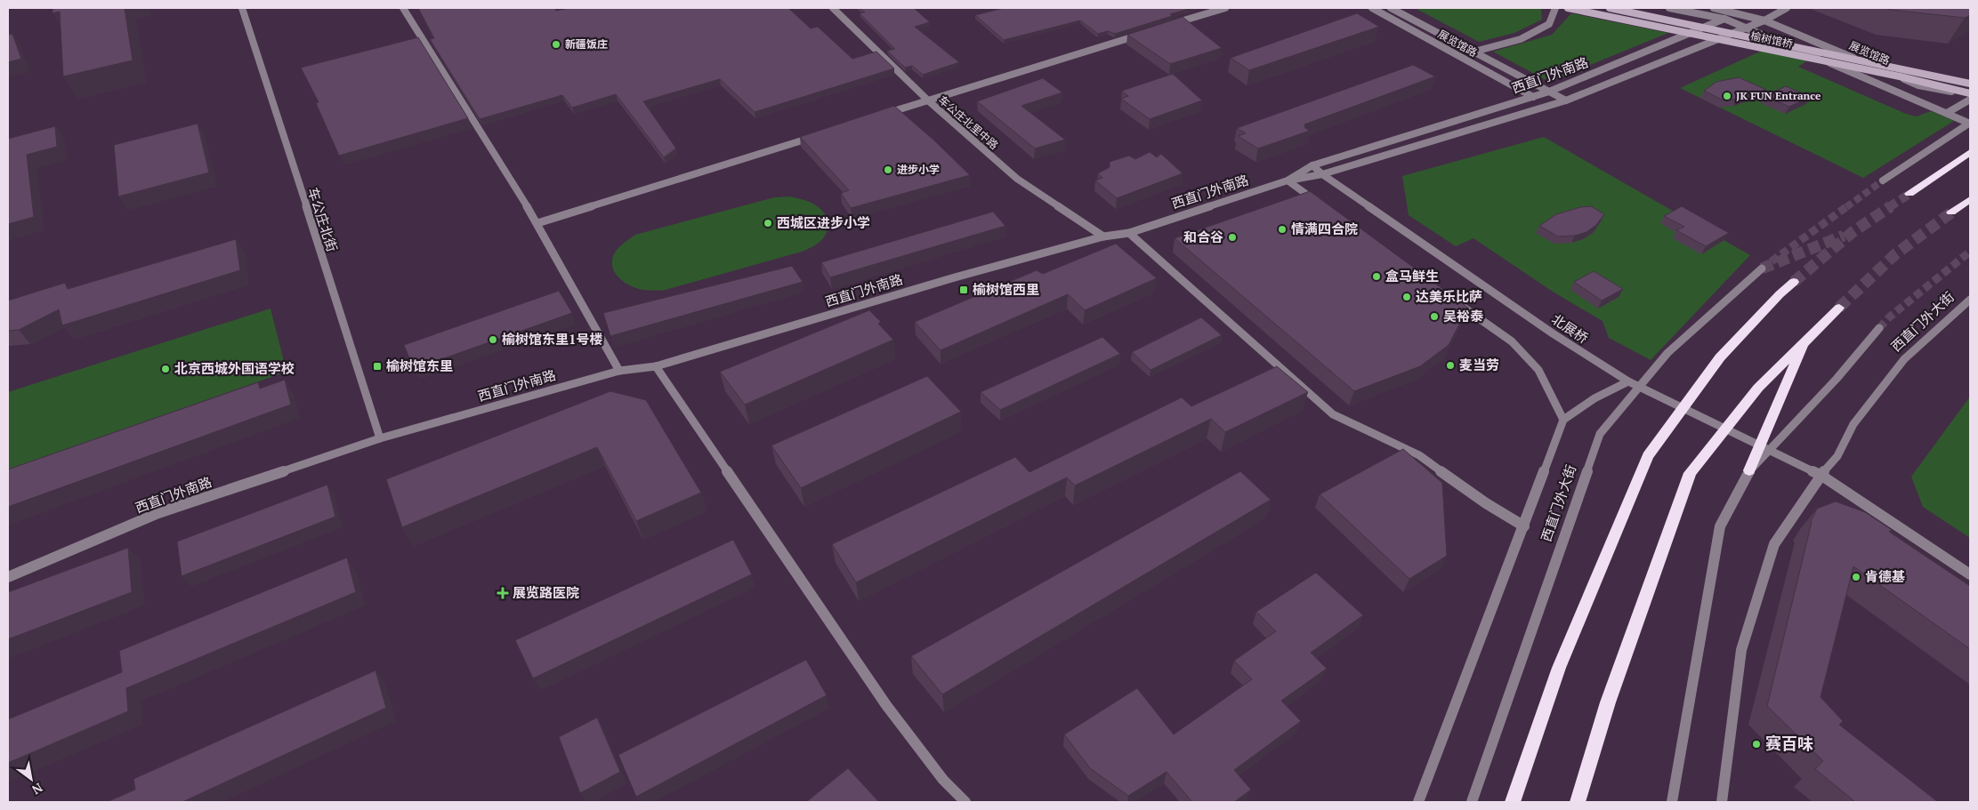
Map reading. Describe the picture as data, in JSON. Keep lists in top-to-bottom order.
{
  "streets": {
    "main road": ["榆树馆桥"],
    "street": [
      "展览馆路",
      "西直门外南路",
      "车公庄北里中路",
      "车公庄北街",
      "西直门外大街",
      "北展桥"
    ]
  },
  "crossings": [
    ["榆树馆桥", "展览馆路"],
    ["展览馆路", "西直门外南路"],
    ["西直门外南路", "车公庄北里中路"],
    ["西直门外南路", "车公庄北街"],
    ["西直门外南路", "北展桥"],
    ["西直门外大街", "北展桥"]
  ],
  "places": {
    "other": [
      "新疆饭庄",
      "JK FUN Entrance",
      "进步小学",
      "西城区进步小学",
      "情满四合院",
      "和合谷",
      "盒马鲜生",
      "达美乐比萨",
      "吴裕泰",
      "榆树馆东里1号楼",
      "麦当劳",
      "北京西城外国语学校",
      "肯德基",
      "赛百味"
    ],
    "transit": ["榆树馆西里", "榆树馆东里"],
    "health": ["展览路医院"]
  },
  "north": "bottom right"
}
